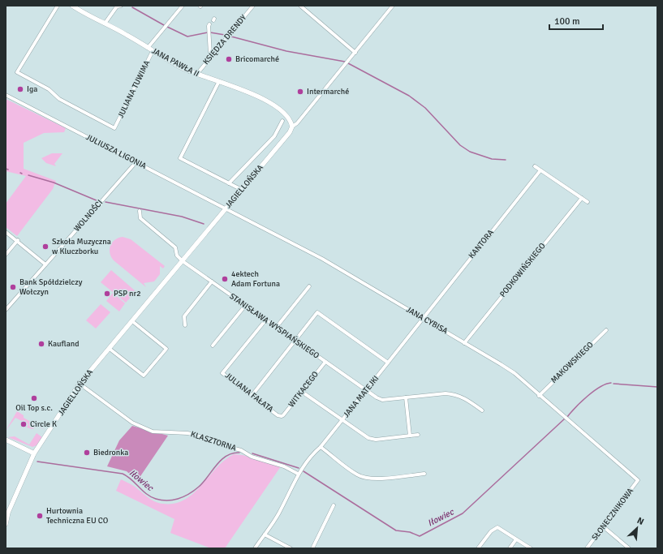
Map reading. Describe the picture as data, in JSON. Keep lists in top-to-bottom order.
{
  "streets": {
    "street": [
      "KSIĘDZA DRENDY",
      "JANA PAWŁA II",
      "JULIANA TUWIMA",
      "JULIUSZA LIGONIA",
      "JAGIELLOŃSKA",
      "WOLNOŚCI",
      "KANTORA",
      "PODKOWIŃSKIEGO",
      "JANA CYBISA",
      "STANISŁAWA WYSPIAŃSKIEGO",
      "MAKOWSKIEGO",
      "WITKACEGO",
      "JULIANA FAŁATA",
      "JANA MATEJKI",
      "KLASZTORNA",
      "SŁONECZNIKOWA"
    ]
  },
  "crossings": [
    ["KSIĘDZA DRENDY", "JANA PAWŁA II"],
    ["JANA PAWŁA II", "JULIANA TUWIMA"],
    ["JANA PAWŁA II", "JAGIELLOŃSKA"],
    ["JULIUSZA LIGONIA", "JAGIELLOŃSKA"],
    ["JULIUSZA LIGONIA", "JANA CYBISA"],
    ["JAGIELLOŃSKA", "JANA CYBISA"],
    ["JAGIELLOŃSKA", "STANISŁAWA WYSPIAŃSKIEGO"],
    ["JAGIELLOŃSKA", "KLASZTORNA"],
    ["KANTORA", "JANA CYBISA"],
    ["KANTORA", "JANA MATEJKI"],
    ["PODKOWIŃSKIEGO", "JANA CYBISA"],
    ["JANA CYBISA", "MAKOWSKIEGO"],
    ["JANA CYBISA", "JANA MATEJKI"],
    ["JANA CYBISA", "SŁONECZNIKOWA"],
    ["STANISŁAWA WYSPIAŃSKIEGO", "WITKACEGO"],
    ["STANISŁAWA WYSPIAŃSKIEGO", "JULIANA FAŁATA"],
    ["STANISŁAWA WYSPIAŃSKIEGO", "JANA MATEJKI"],
    ["WITKACEGO", "JULIANA FAŁATA"],
    ["JANA MATEJKI", "KLASZTORNA"]
  ],
  "water": ["Iłowiec"],
  "places": [
    "Bricomarché",
    "Iga",
    "Intermarché",
    "Szkoła Muzyczna w Kluczborku",
    "4ektech Adam Fortuna",
    "Bank Spółdzielczy Wołczyn",
    "PSP nr2",
    "Kaufland",
    "Oil Top s.c.",
    "Circle K",
    "Biedronka",
    "Hurtownia Techniczna EU CO"
  ],
  "scale_bar": "100 m",
  "north": "top right"
}
